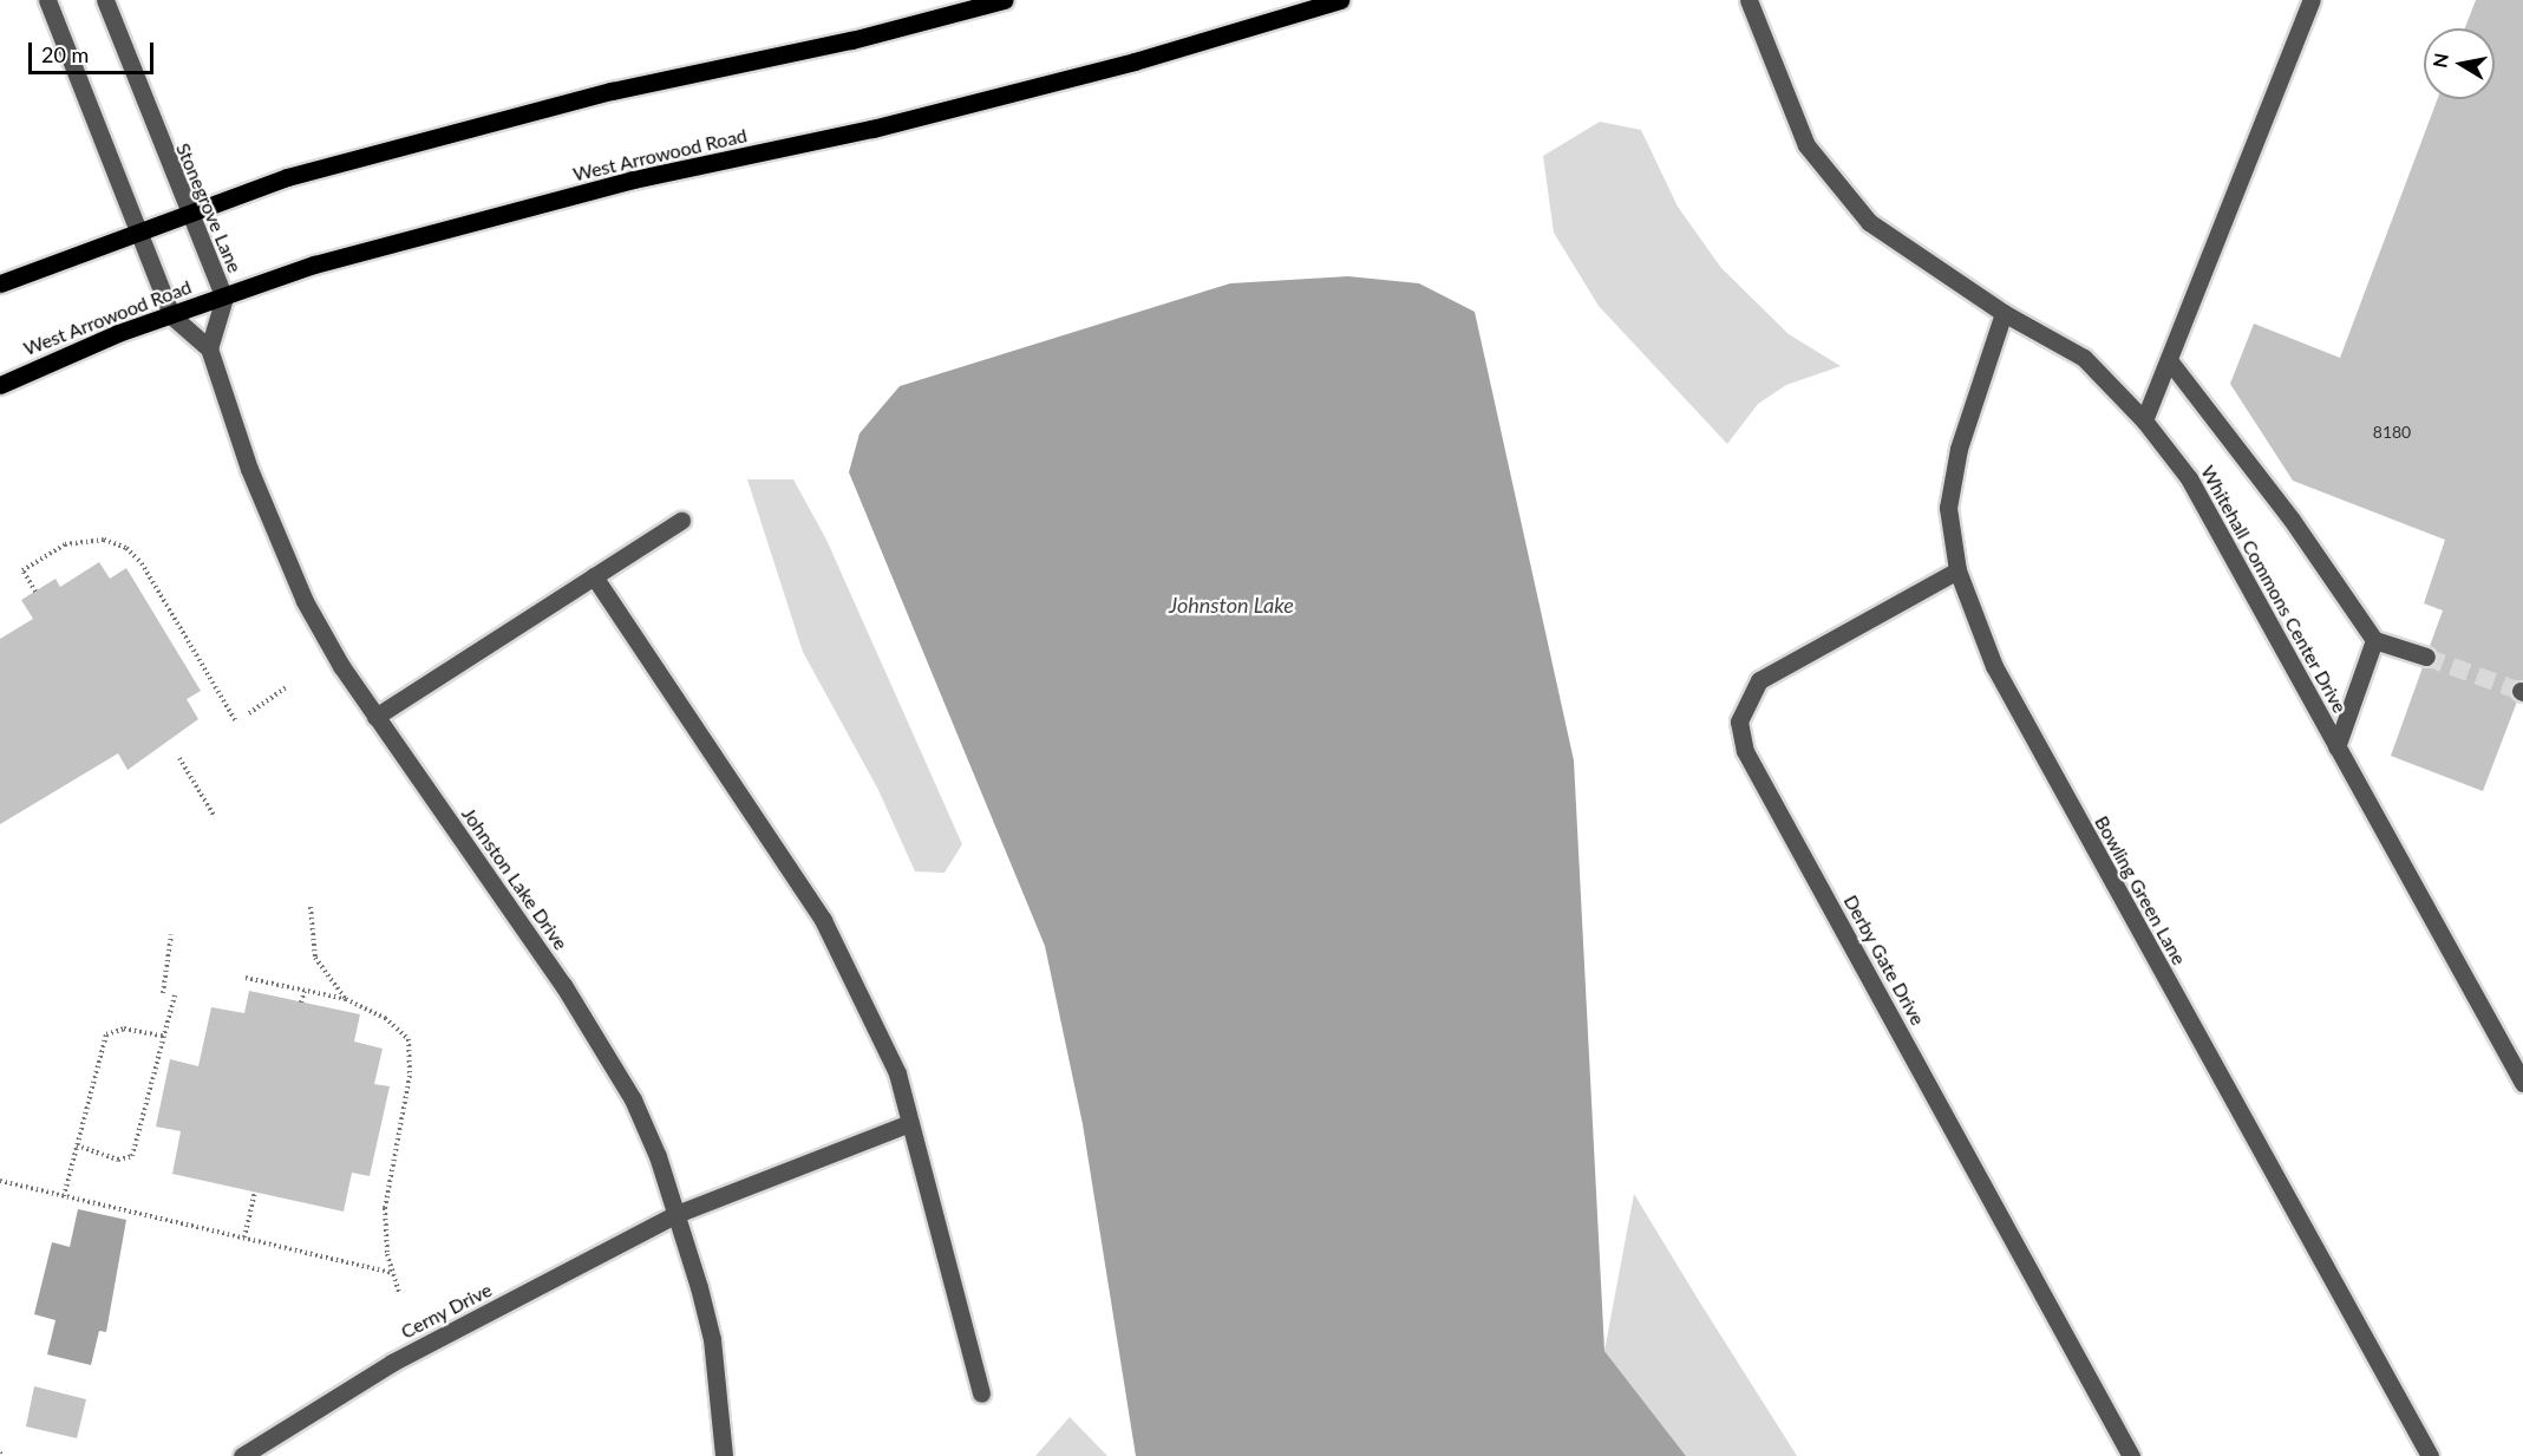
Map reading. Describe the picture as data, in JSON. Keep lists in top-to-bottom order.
{
  "streets": {
    "main road": ["West Arrowood Road"],
    "street": [
      "Stonegrove Lane",
      "Whitehall Commons Center Drive",
      "Johnston Lake Drive",
      "Bowling Green Lane",
      "Derby Gate Drive",
      "Cerny Drive"
    ]
  },
  "crossings": [
    ["West Arrowood Road", "Stonegrove Lane"],
    ["Stonegrove Lane", "Johnston Lake Drive"],
    ["Whitehall Commons Center Drive", "Bowling Green Lane"],
    ["Johnston Lake Drive", "Cerny Drive"],
    ["Bowling Green Lane", "Derby Gate Drive"]
  ],
  "water": ["Johnston Lake"],
  "house_numbers": ["8180"],
  "scale_bar": "20 m",
  "north": "left"
}
